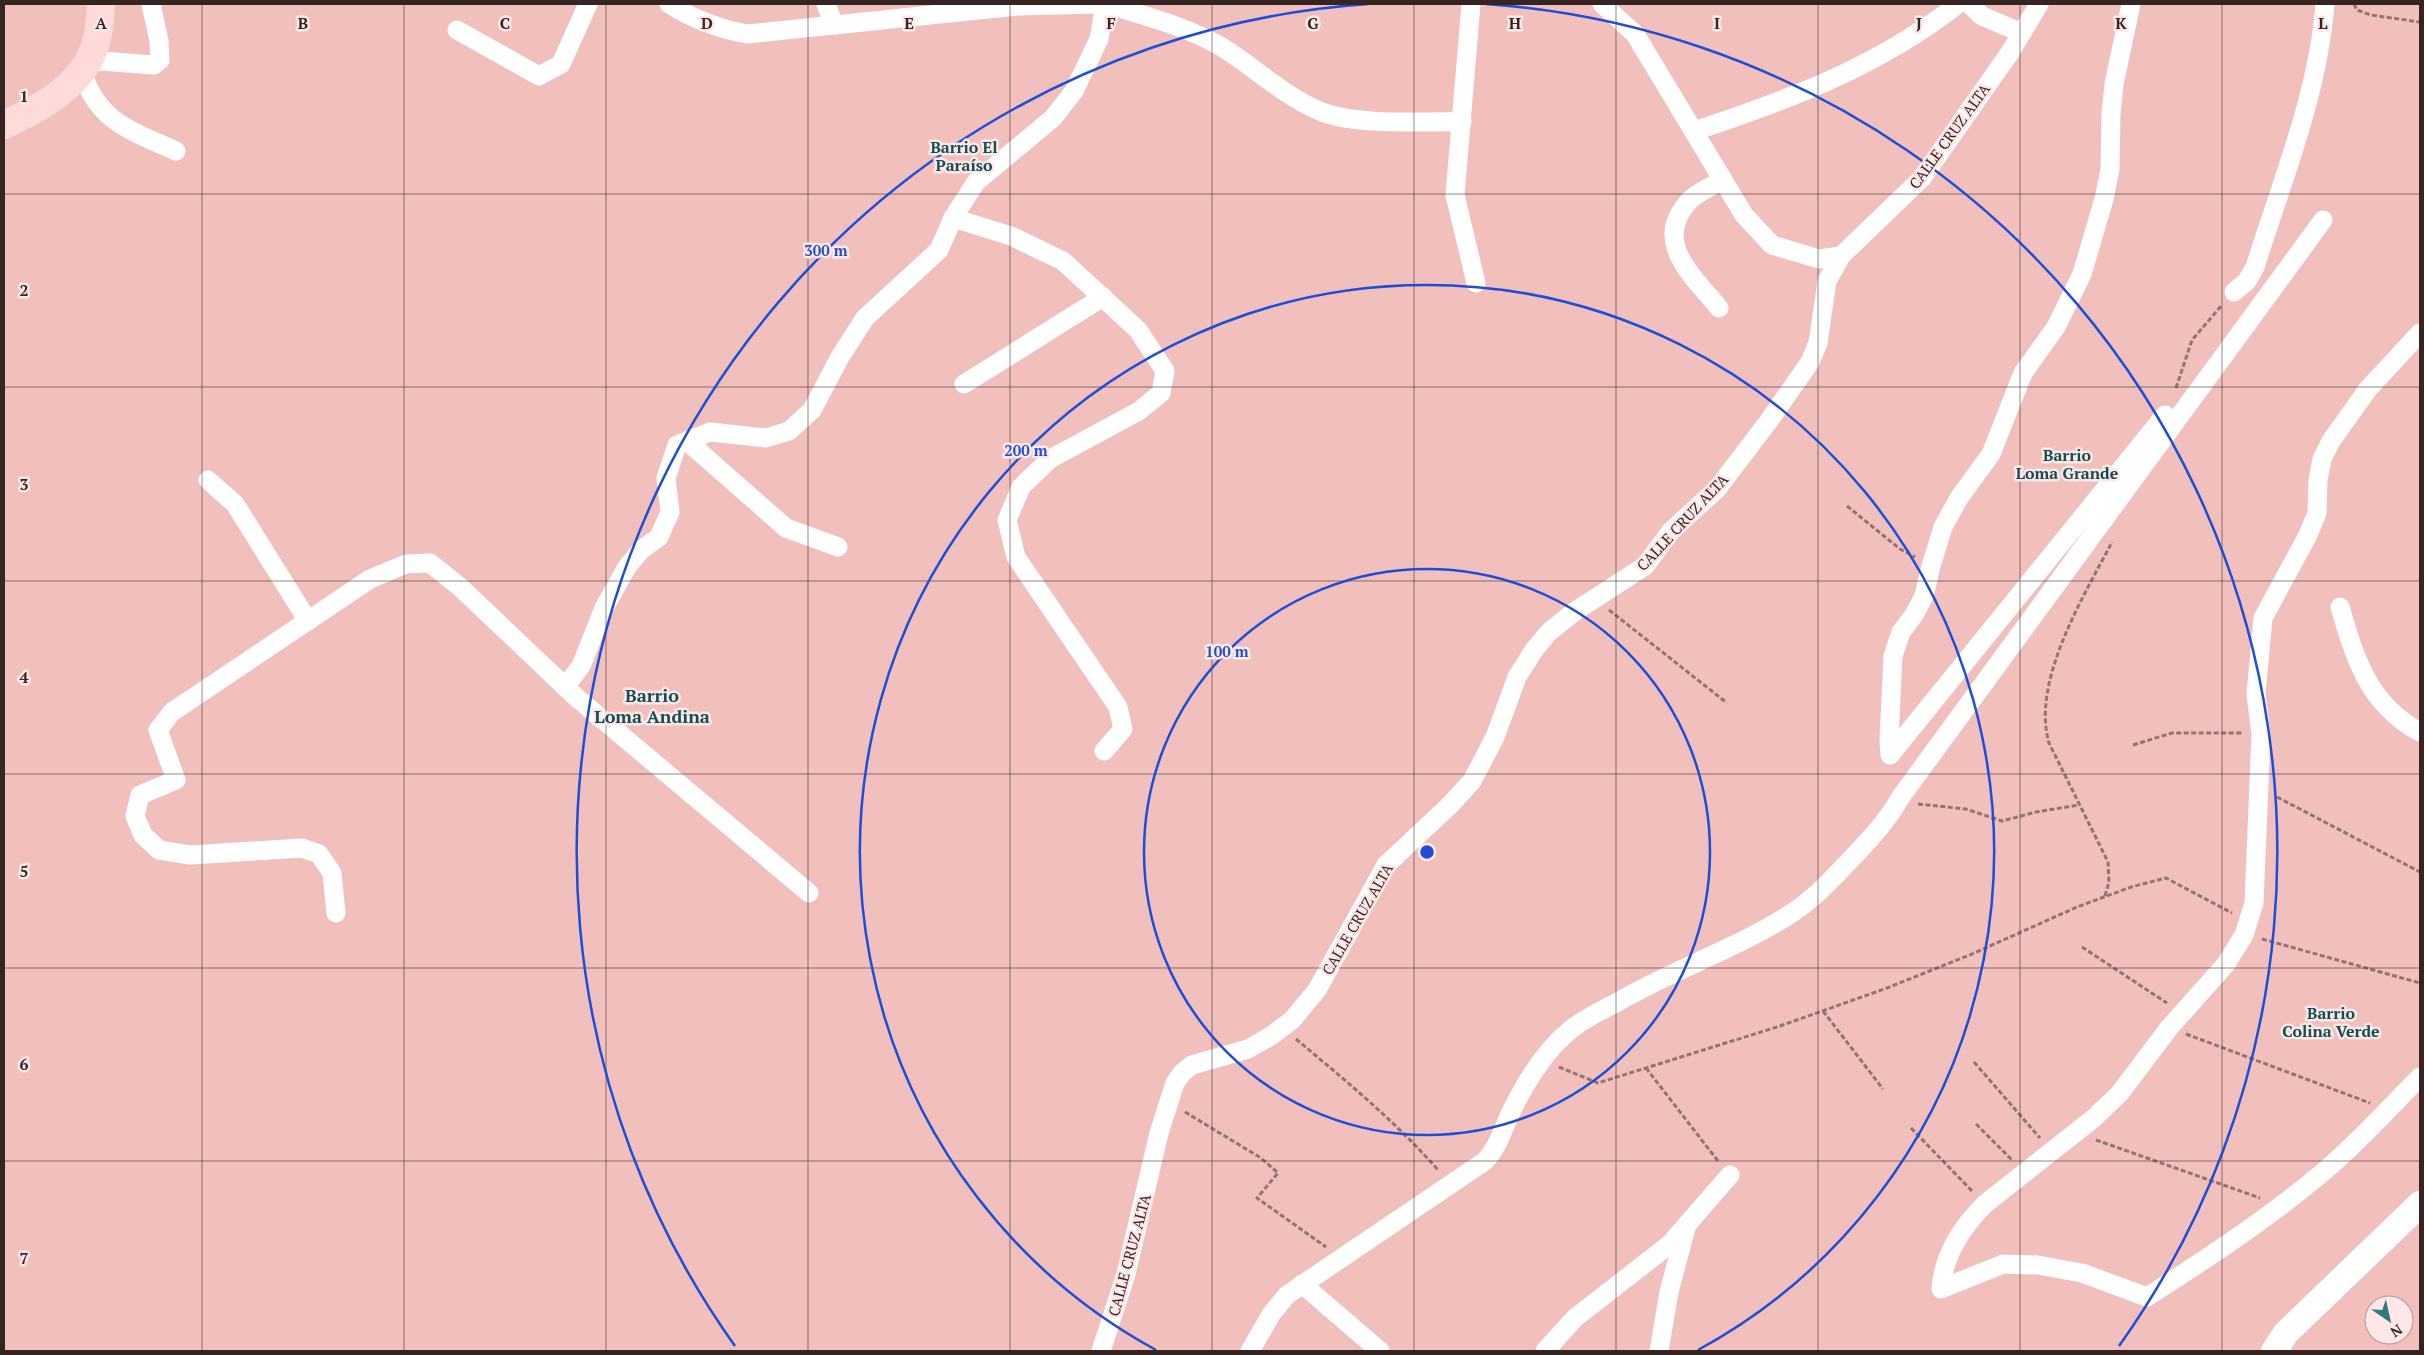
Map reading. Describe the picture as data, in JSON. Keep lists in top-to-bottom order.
{
  "streets": {
    "street": ["CALLE CRUZ ALTA"]
  },
  "districts": [
    "Barrio El Paraíso",
    "Barrio Loma Grande",
    "Barrio Loma Andina",
    "Barrio Colina Verde"
  ],
  "north": "bottom right",
  "grid": {
    "columns": [
      "A",
      "B",
      "C",
      "D",
      "E",
      "F",
      "G",
      "H",
      "I",
      "J",
      "K",
      "L"
    ],
    "rows": [
      "1",
      "2",
      "3",
      "4",
      "5",
      "6",
      "7"
    ]
  },
  "rings": ["300 m", "200 m", "100 m"]
}
